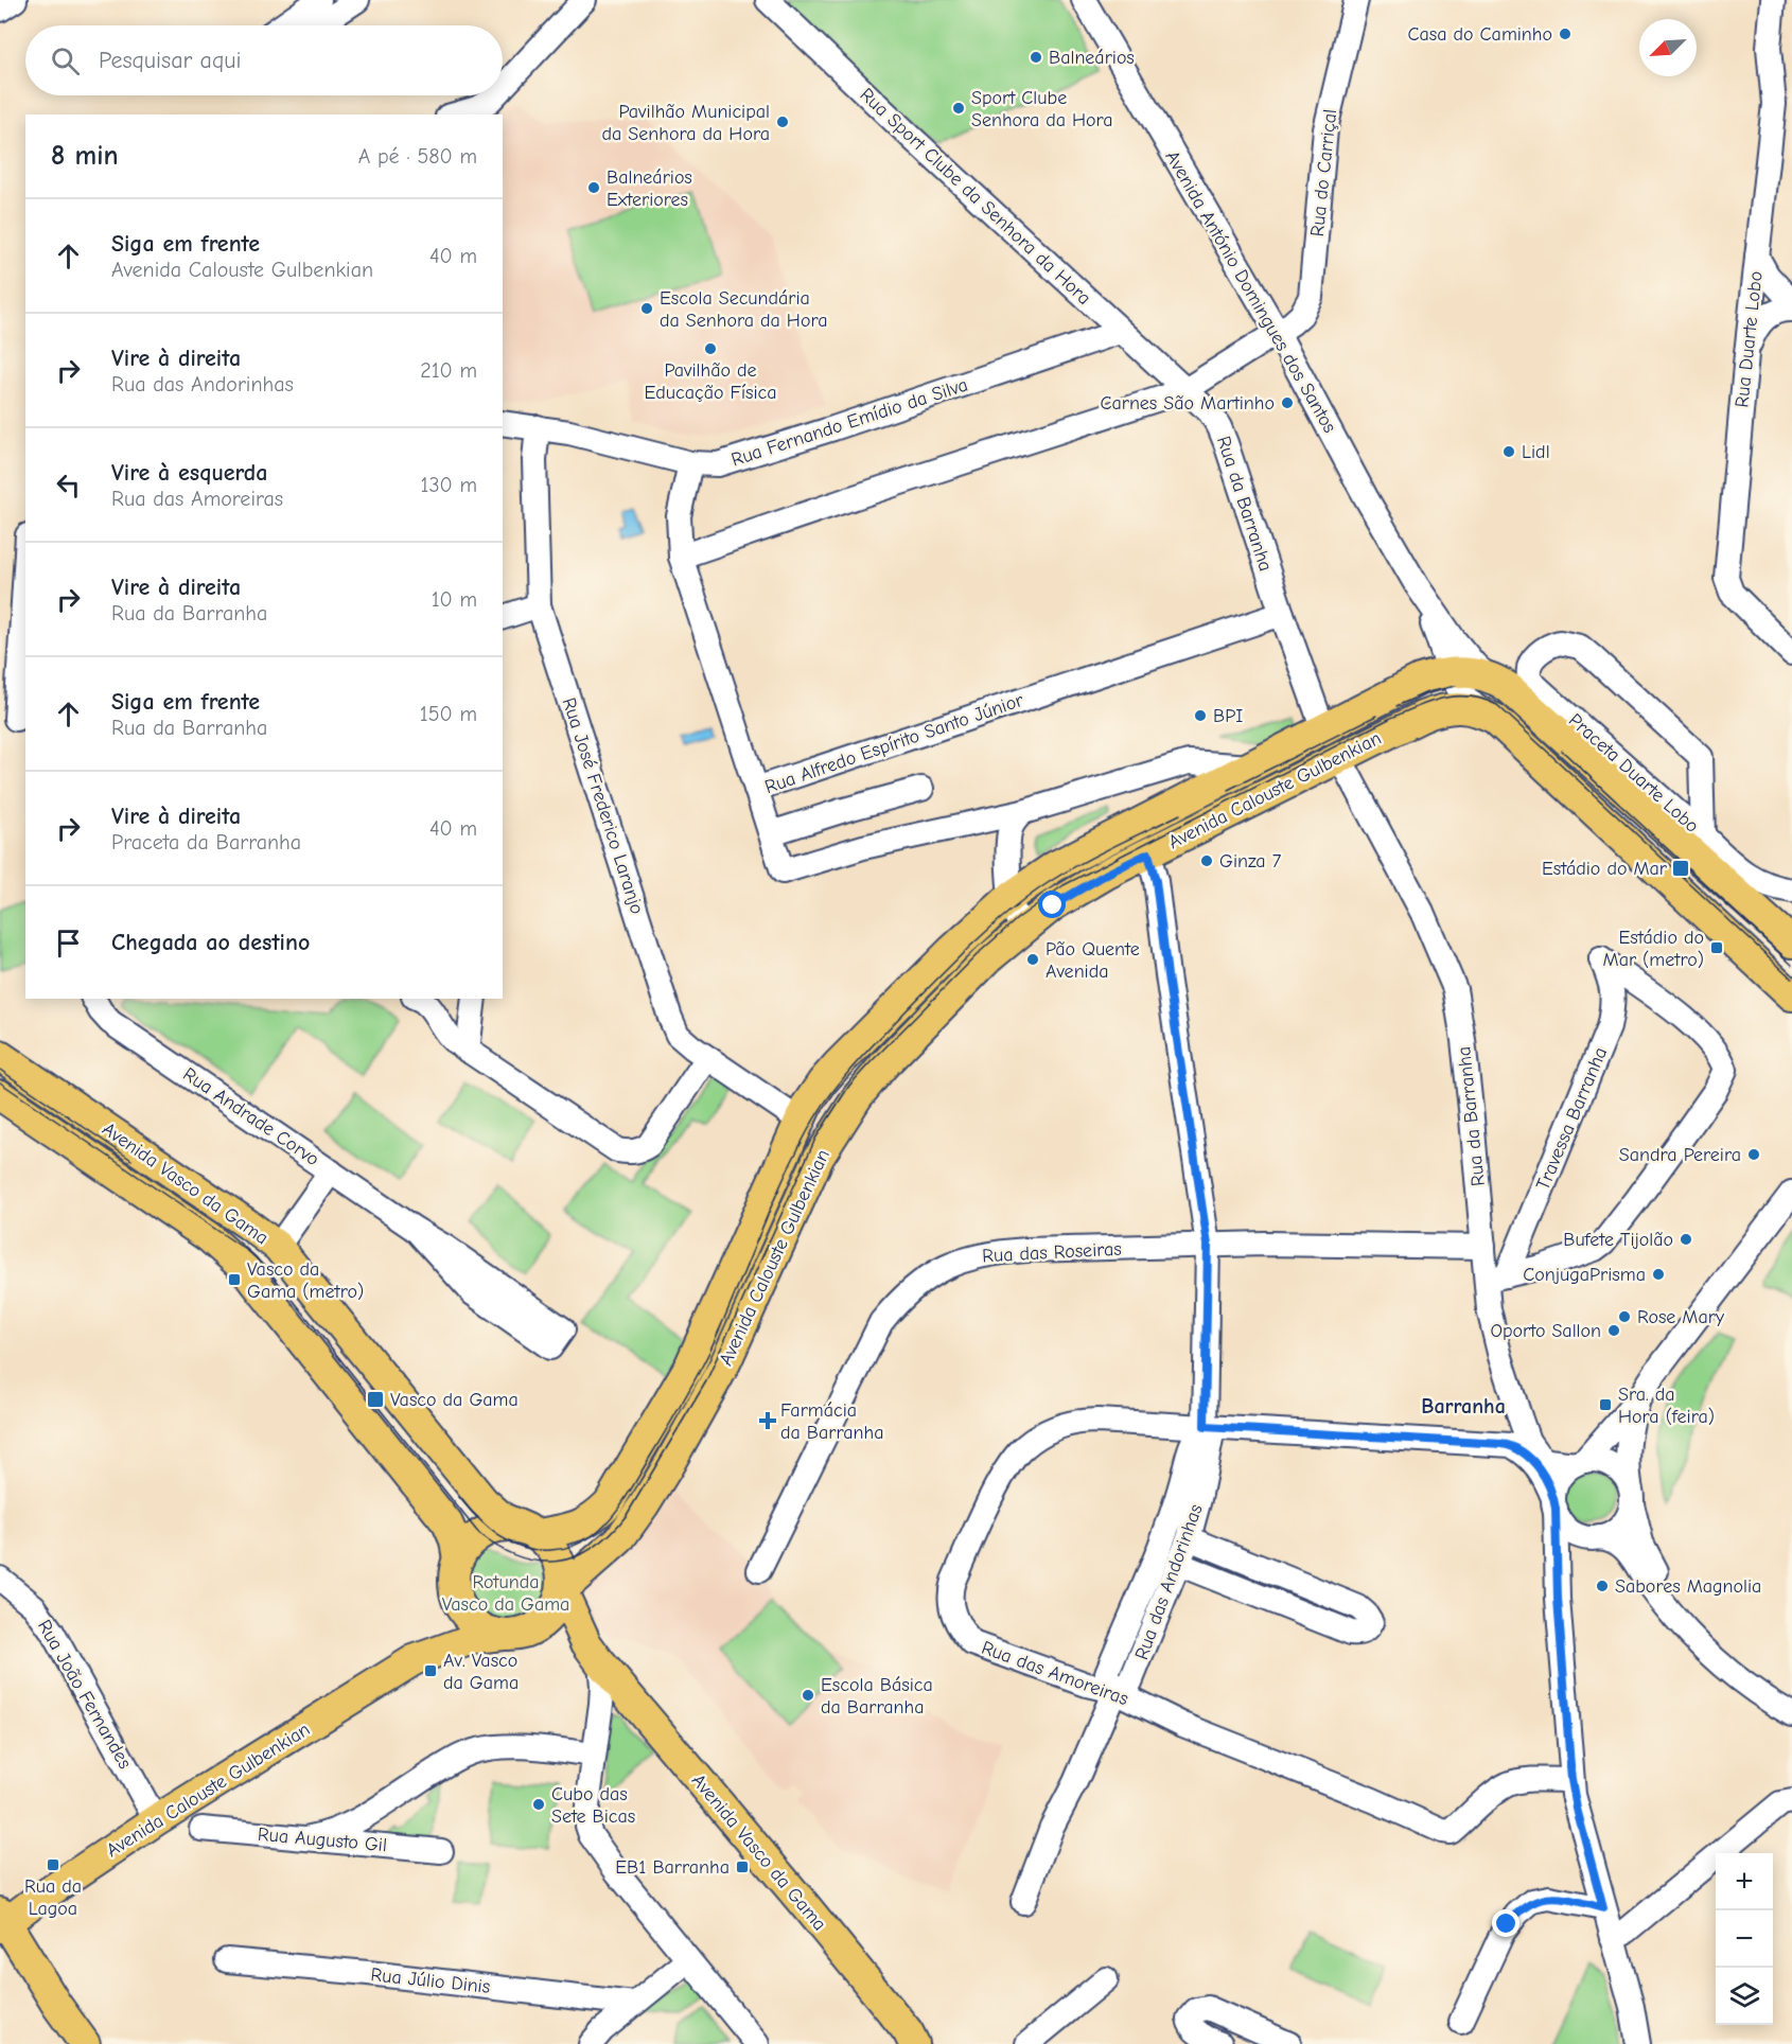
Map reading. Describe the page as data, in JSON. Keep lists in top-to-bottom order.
{
  "streets": {
    "main road": ["Avenida Calouste Gulbenkian", "Avenida Vasco da Gama"],
    "street": [
      "Rua do Carriçal",
      "Rua Sport Clube da Senhora da Hora",
      "Avenida António Domingues dos Santos",
      "Rua Duarte Lobo",
      "Rua Fernando Emídio da Silva",
      "Rua da Barranha",
      "Rua Alfredo Espírito Santo Júnior",
      "Praceta Duarte Lobo",
      "Rua José Frederico Laranjo",
      "Rua Andrade Corvo",
      "Travessa Barranha",
      "Rua das Roseiras",
      "Rua das Andorinhas",
      "Rua das Amoreiras",
      "Rua João Fernandes",
      "Rua Augusto Gil",
      "Rua Júlio Dinis"
    ]
  },
  "crossings": [
    ["Rua do Carriçal", "Avenida António Domingues dos Santos"],
    ["Rua Sport Clube da Senhora da Hora", "Rua Fernando Emídio da Silva"],
    ["Rua Sport Clube da Senhora da Hora", "Rua da Barranha"],
    ["Avenida António Domingues dos Santos", "Avenida Calouste Gulbenkian"],
    ["Rua Fernando Emídio da Silva", "Rua Alfredo Espírito Santo Júnior"],
    ["Rua Fernando Emídio da Silva", "Rua José Frederico Laranjo"],
    ["Rua da Barranha", "Rua Alfredo Espírito Santo Júnior"],
    ["Rua da Barranha", "Avenida Calouste Gulbenkian"],
    ["Rua da Barranha", "Travessa Barranha"],
    ["Rua da Barranha", "Rua das Roseiras"],
    ["Rua da Barranha", "Rua das Amoreiras"],
    ["Avenida Calouste Gulbenkian", "Rua José Frederico Laranjo"],
    ["Avenida Calouste Gulbenkian", "Avenida Vasco da Gama"],
    ["Avenida Calouste Gulbenkian", "Rua das Andorinhas"],
    ["Avenida Calouste Gulbenkian", "Rua João Fernandes"],
    ["Rua das Roseiras", "Rua das Andorinhas"],
    ["Rua das Andorinhas", "Rua das Amoreiras"]
  ],
  "districts": ["Barranha"],
  "parks": ["Rotunda Vasco da Gama"],
  "places": {
    "other": [
      "Casa do Caminho",
      "Balneários",
      "Sport Clube Senhora da Hora",
      "Pavilhão Municipal da Senhora da Hora",
      "Balneários Exteriores",
      "Escola Secundária da Senhora da Hora",
      "Pavilhão de Educação Física",
      "Carnes São Martinho",
      "Lidl",
      "BPI",
      "Ginza 7",
      "Pão Quente Avenida",
      "Sandra Pereira",
      "Bufete Tijolão",
      "ConjugaPrisma",
      "Rose Mary",
      "Oporto Sallon",
      "Sabores Magnolia",
      "Escola Básica da Barranha",
      "Cubo das Sete Bicas"
    ],
    "transit": [
      "Estádio do Mar",
      "Estádio do Mar (metro)",
      "Vasco da Gama (metro)",
      "Vasco da Gama",
      "Sra. da Hora (feira)",
      "Av. Vasco da Gama",
      "Rua da Lagoa",
      "EB1 Barranha"
    ],
    "health": ["Farmácia da Barranha"]
  },
  "north": "bottom left",
  "page": {
    "search": "Pesquisar aqui",
    "heading": ["8 min", "A pé · 580 m"],
    "list": [
      ["Siga em frente", "Avenida Calouste Gulbenkian", "40 m"],
      ["Vire à direita", "Rua das Andorinhas", "210 m"],
      ["Vire à esquerda", "Rua das Amoreiras", "130 m"],
      ["Vire à direita", "Rua da Barranha", "10 m"],
      ["Siga em frente", "Rua da Barranha", "150 m"],
      ["Vire à direita", "Praceta da Barranha", "40 m"],
      "Chegada ao destino"
    ],
    "map_buttons": ["+", "−"]
  }
}
